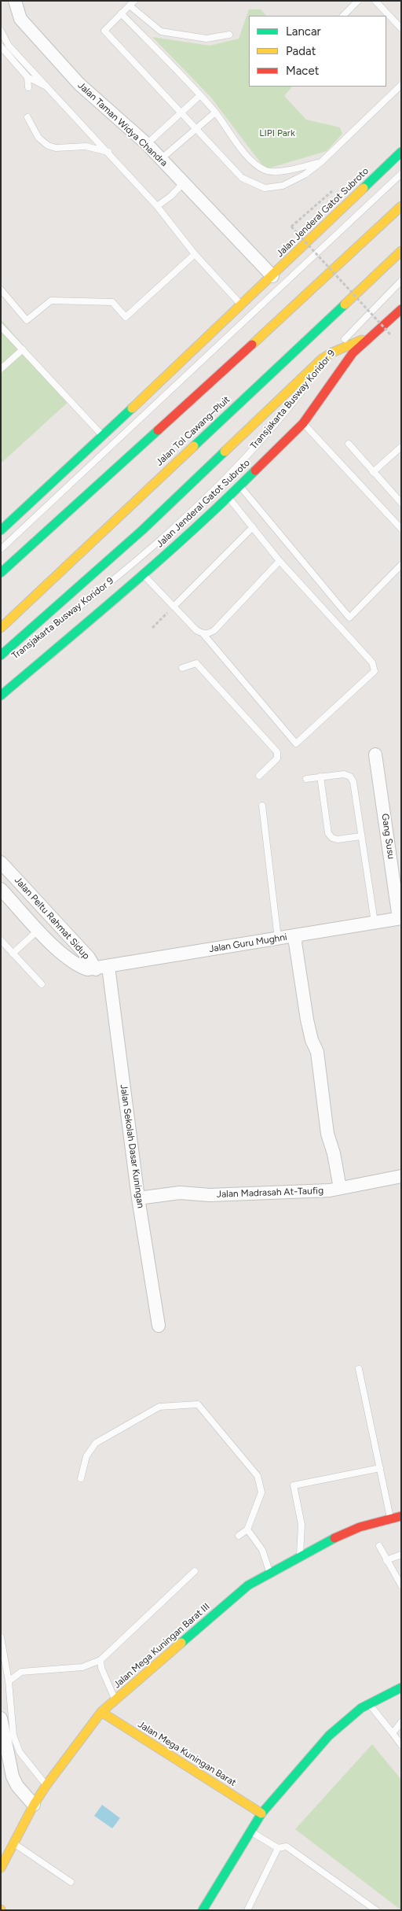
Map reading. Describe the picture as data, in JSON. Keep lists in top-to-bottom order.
{
  "streets": {
    "main road": [
      "Jalan Jenderal Gatot Subroto",
      "Jalan Tol Cawang–Pluit",
      "Jalan Mega Kuningan Barat III",
      "Jalan Mega Kuningan Barat"
    ],
    "street": [
      "Jalan Taman Widya Chandra",
      "Gang Susu",
      "Jalan Peltu Rahmat Sidup",
      "Jalan Guru Mughni",
      "Jalan Sekolah Dasar Kuningan",
      "Jalan Madrasah At-Taufig"
    ],
    "lane": ["Transjakarta Busway Koridor 9"]
  },
  "crossings": [
    ["Jalan Taman Widya Chandra", "Jalan Jenderal Gatot Subroto"],
    ["Gang Susu", "Jalan Guru Mughni"],
    ["Jalan Peltu Rahmat Sidup", "Jalan Guru Mughni"],
    ["Jalan Guru Mughni", "Jalan Sekolah Dasar Kuningan"],
    ["Jalan Sekolah Dasar Kuningan", "Jalan Madrasah At-Taufig"],
    ["Jalan Mega Kuningan Barat III", "Jalan Mega Kuningan Barat"]
  ],
  "parks": ["LIPI Park"],
  "legend": ["Lancar", "Padat", "Macet"]
}
